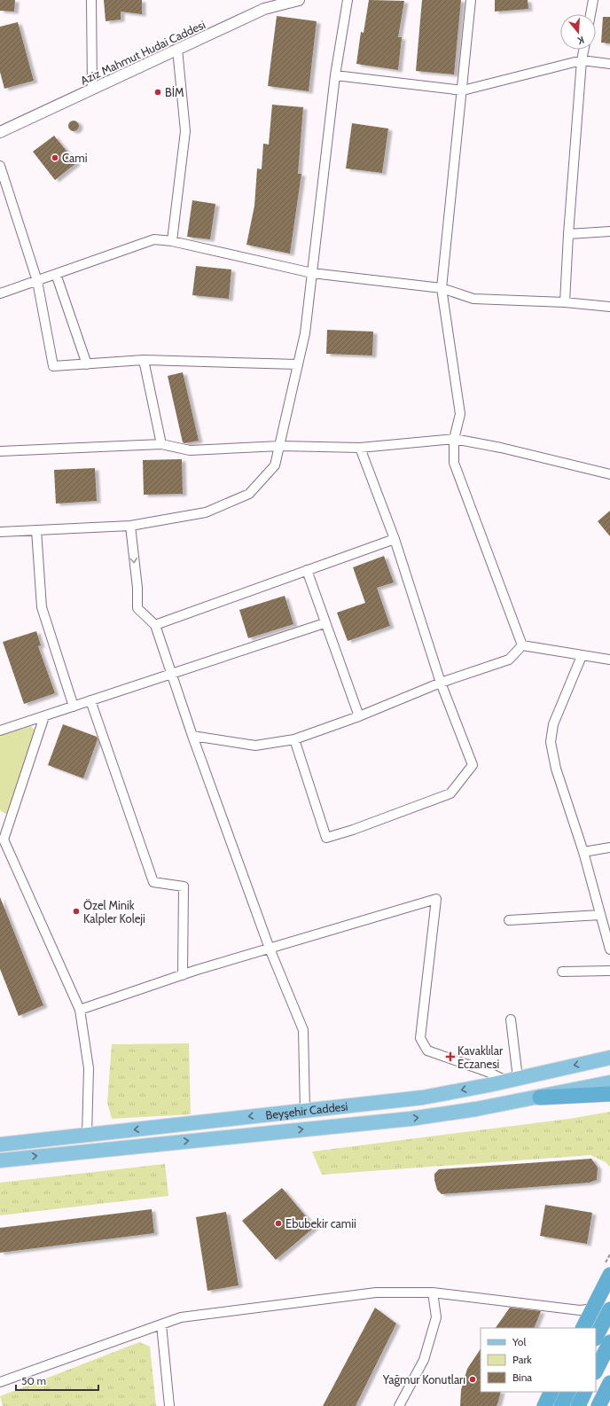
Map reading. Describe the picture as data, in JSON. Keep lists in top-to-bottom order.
{
  "streets": {
    "main road": ["Beyşehir Caddesi"],
    "street": ["Aziz Mahmut Hudai Caddesi"]
  },
  "places": {
    "other": [
      "BİM",
      "Cami",
      "Özel Minik Kalpler Koleji",
      "Ebubekir camii",
      "Yağmur Konutları"
    ],
    "health": ["Kavaklılar Eczanesi"]
  },
  "legend": ["Yol", "Park", "Bina"],
  "scale_bar": "50 m",
  "north": "bottom"
}
